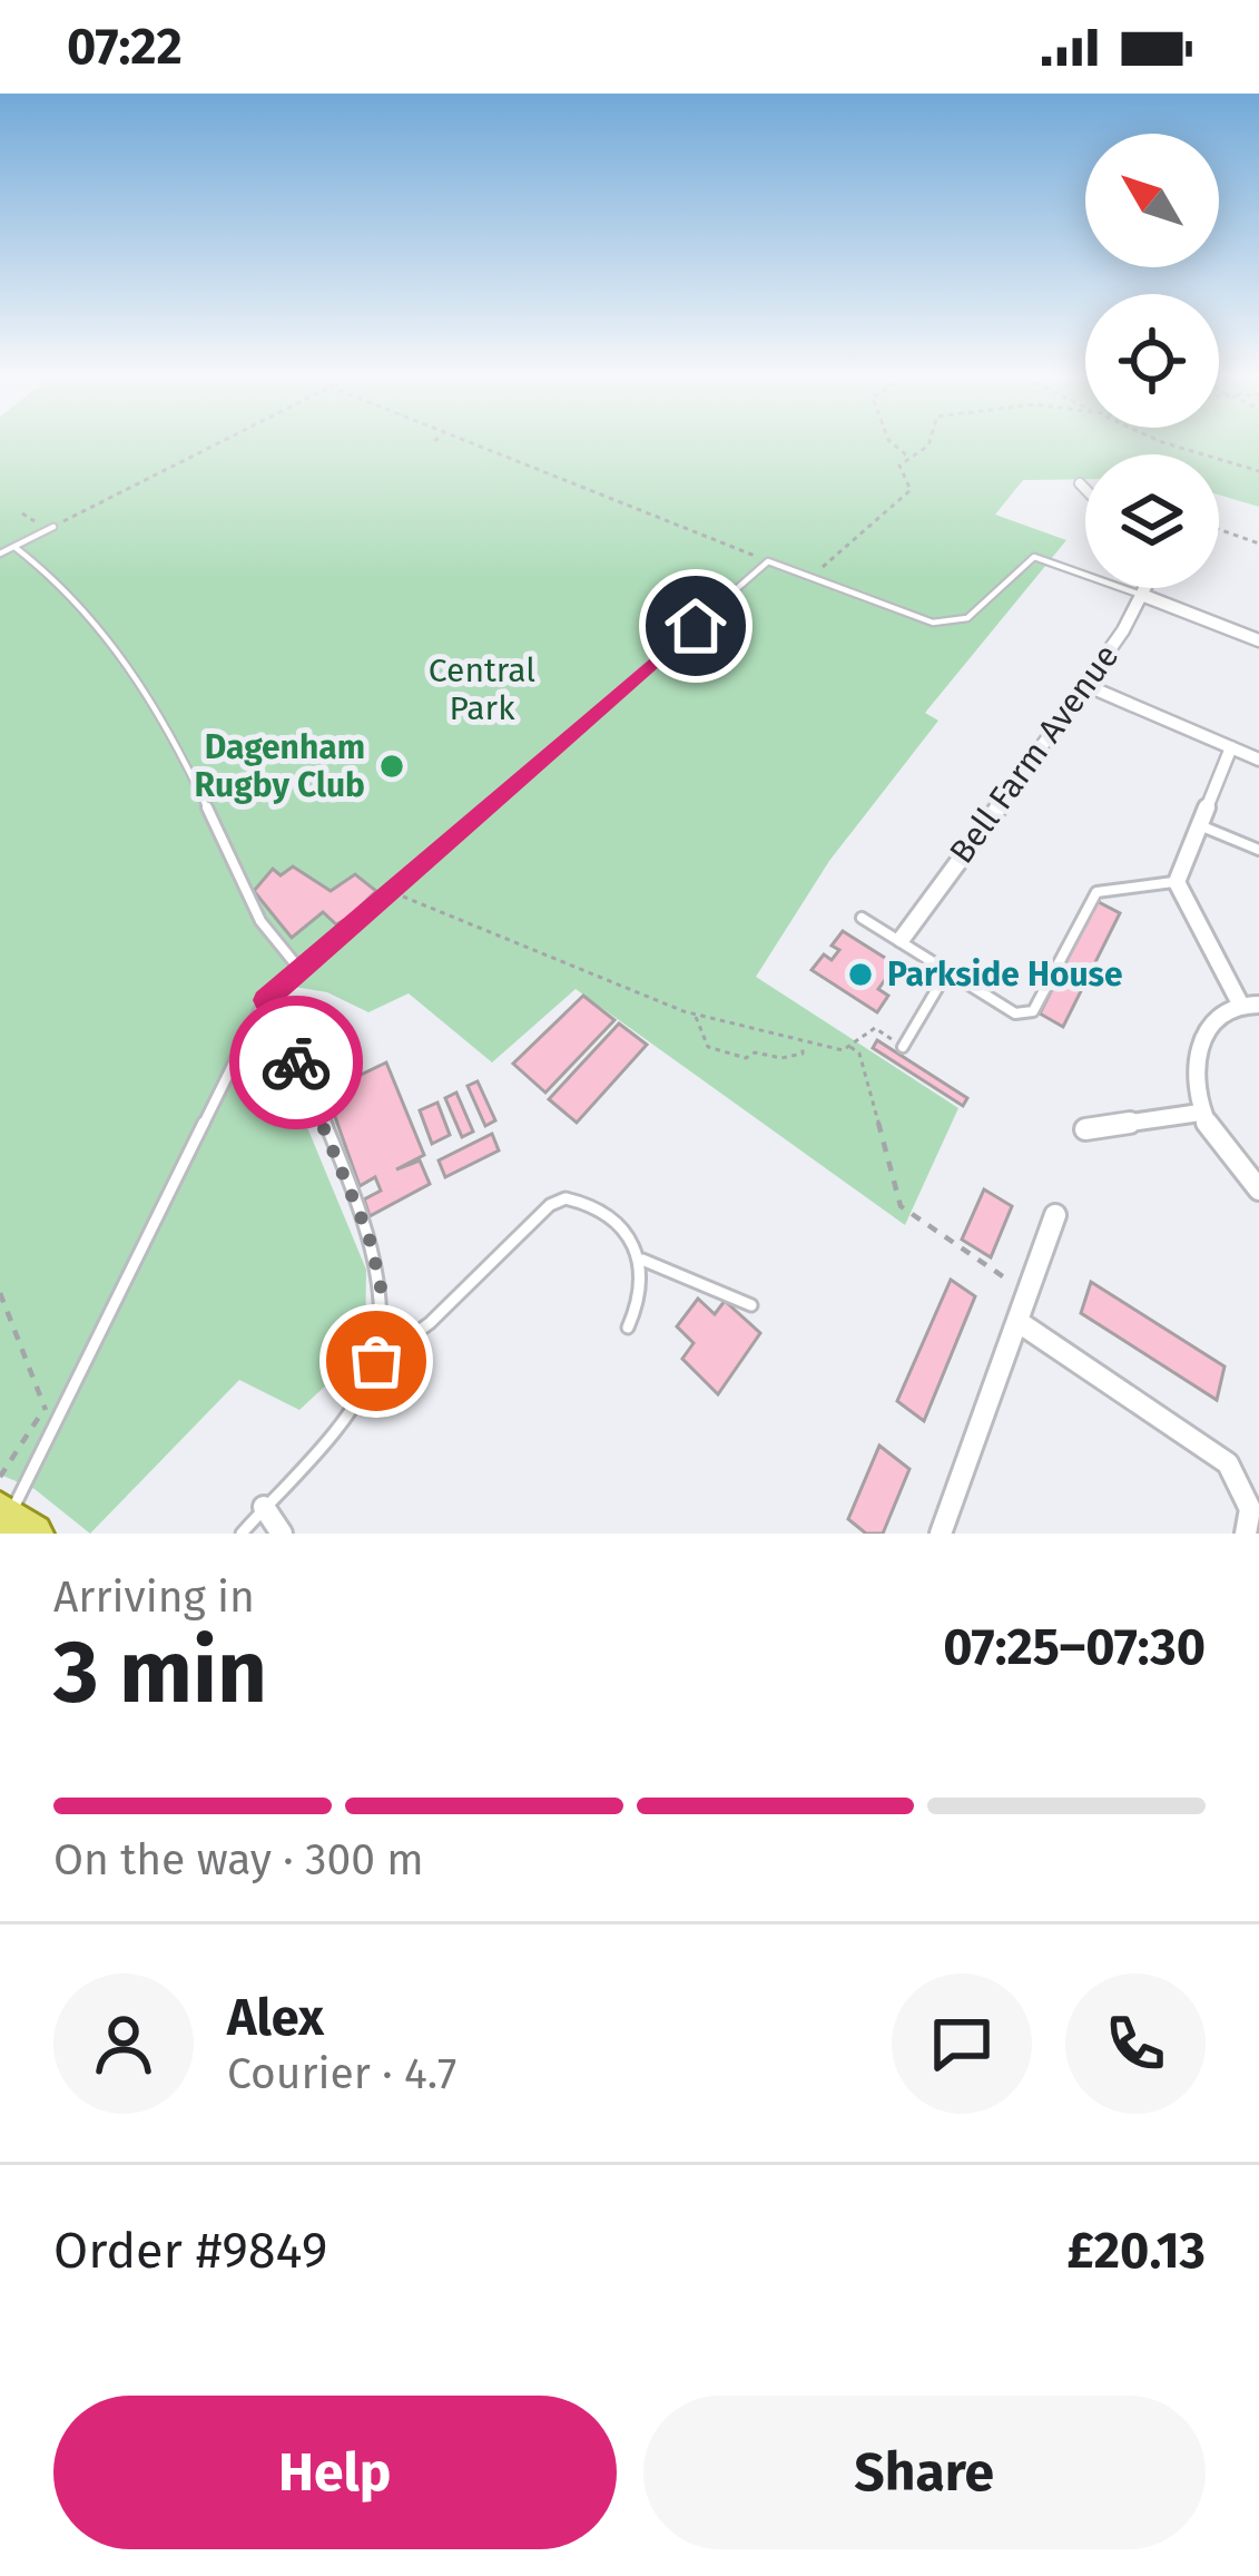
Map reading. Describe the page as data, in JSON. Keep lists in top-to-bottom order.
{
  "streets": {
    "street": ["Bell Farm Avenue"]
  },
  "parks": ["Central Park"],
  "places": ["Dagenham Rugby Club", "Parkside House"],
  "north": "top left",
  "page": {
    "status": "07:22",
    "heading": ["3 min", "Arriving in", "07:25–07:30"],
    "panel": [
      "Alex",
      "Courier · 4.7",
      "Order #9849",
      "£20.13"
    ],
    "bar": "On the way · 300 m",
    "buttons": ["Help", "Share"]
  }
}
